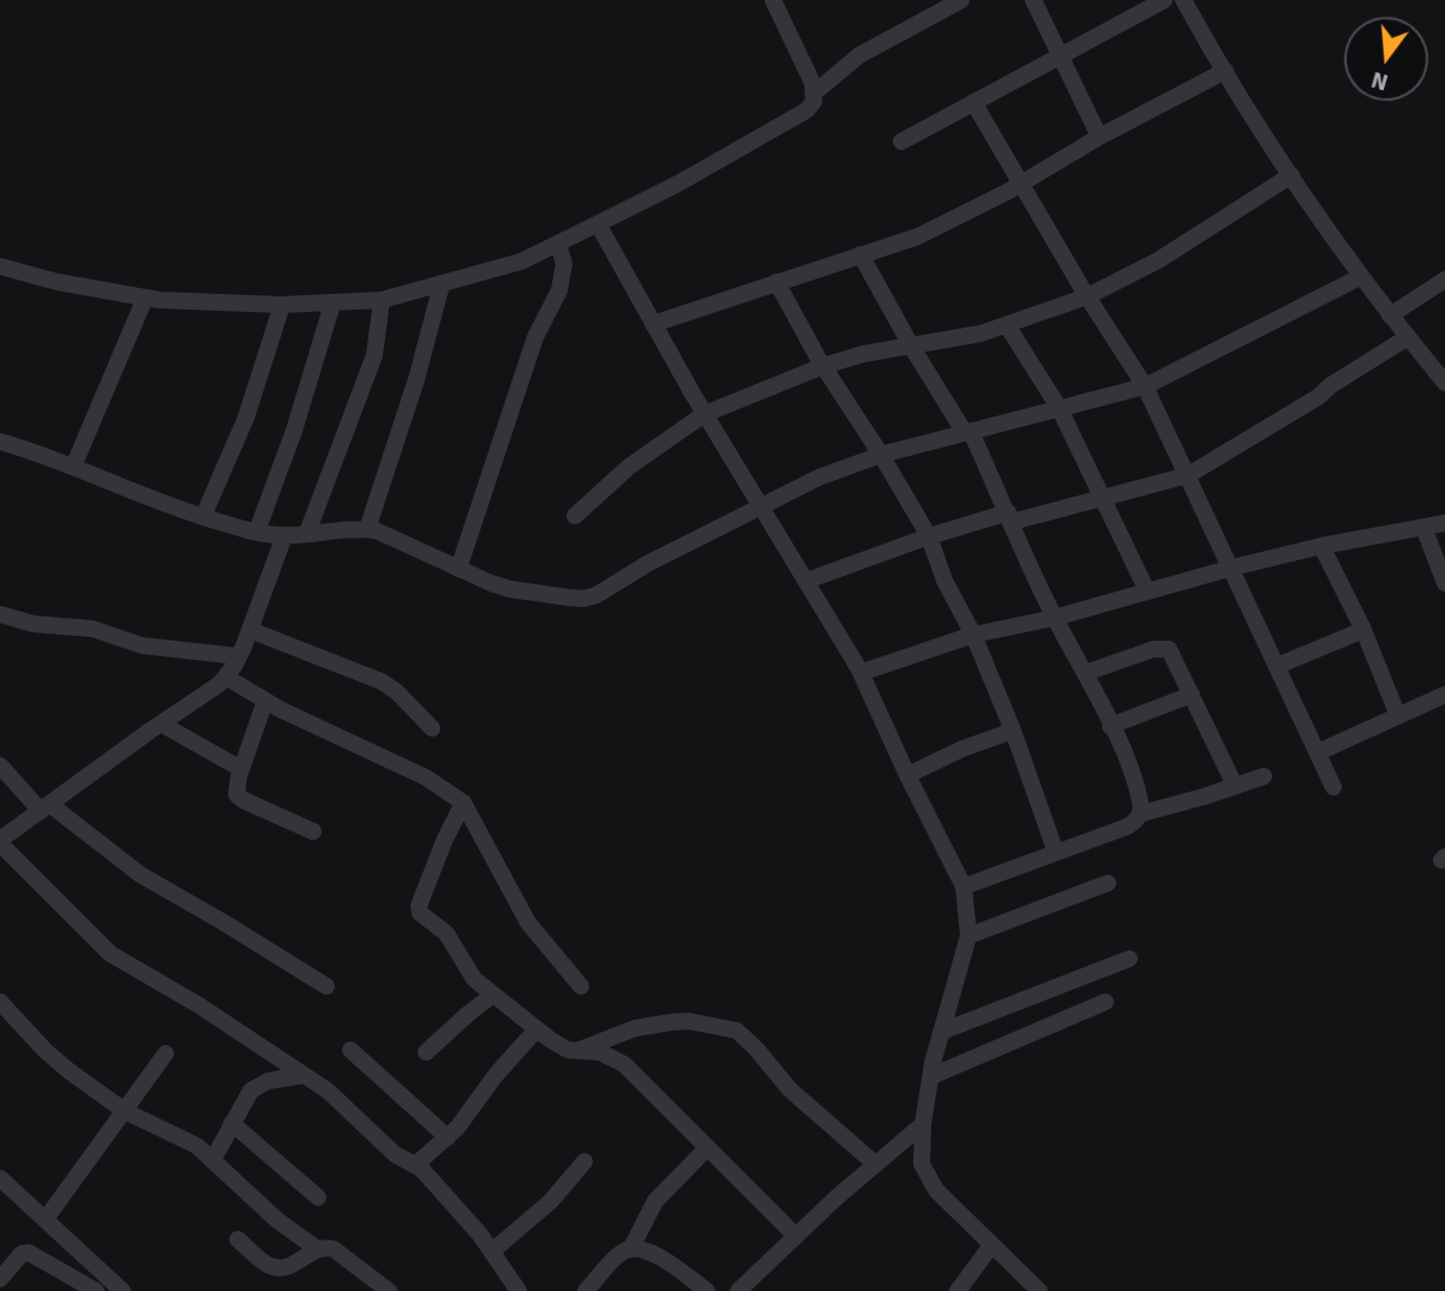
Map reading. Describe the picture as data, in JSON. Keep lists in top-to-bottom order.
{
  "north": "bottom"
}
